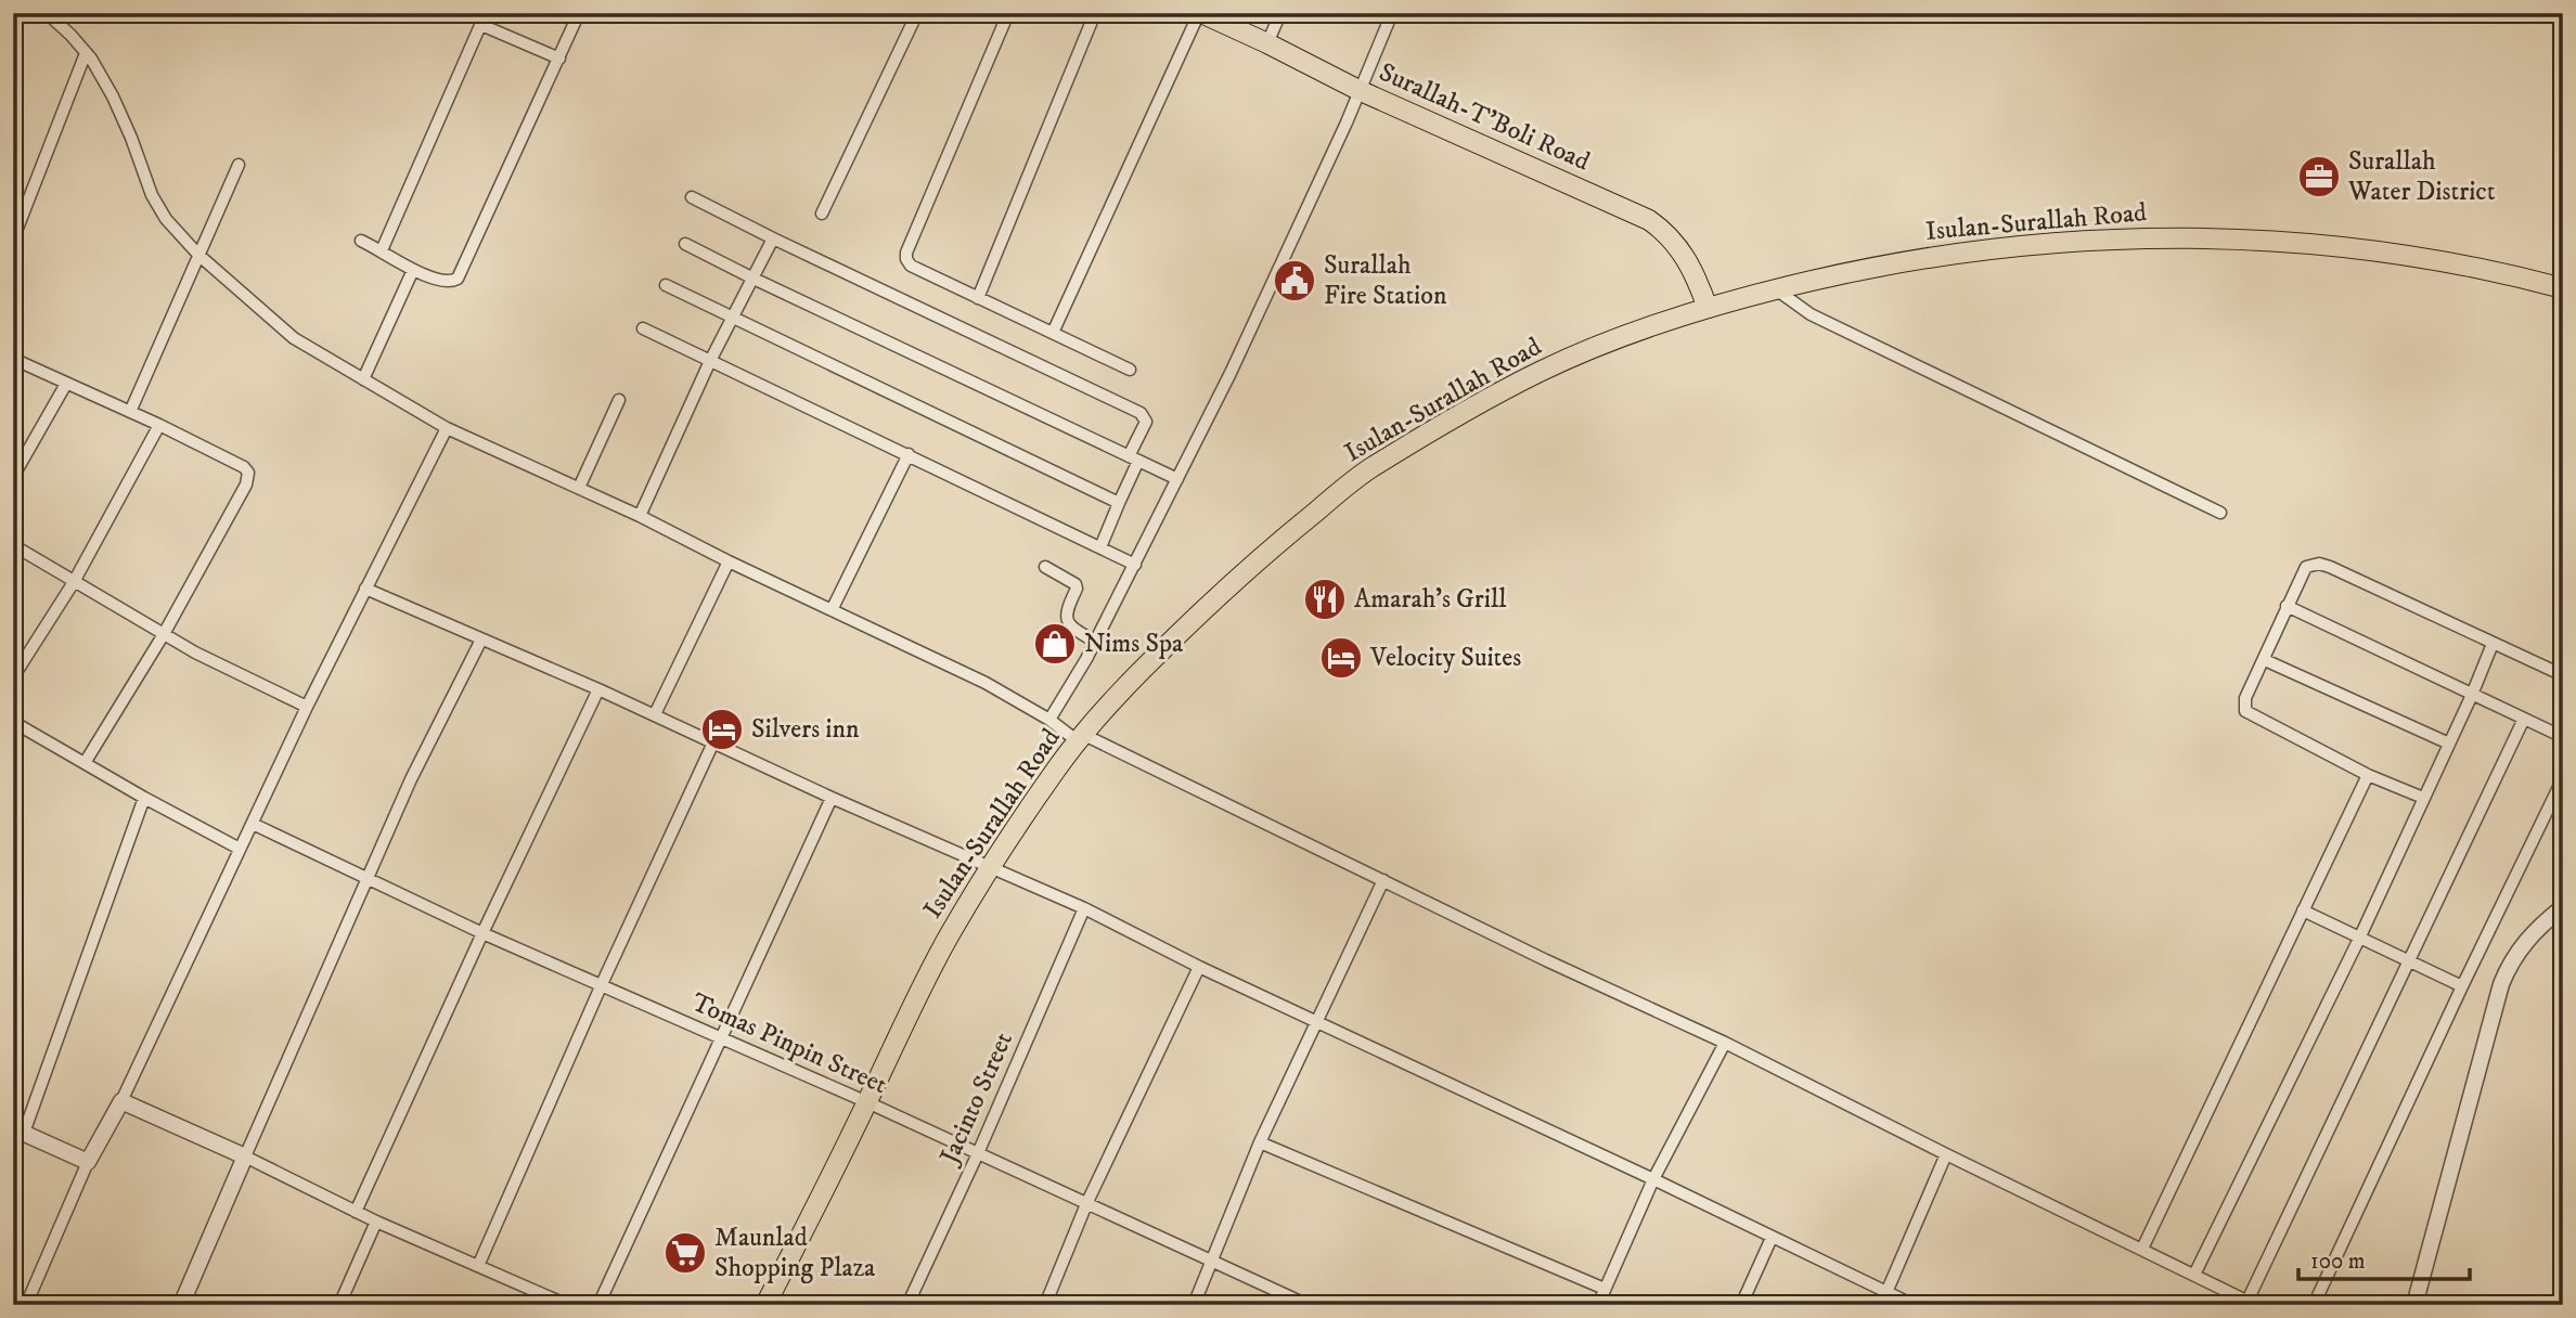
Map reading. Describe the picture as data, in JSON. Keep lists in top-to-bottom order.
{
  "streets": {
    "main road": ["Surallah-T'Boli Road", "Isulan-Surallah Road"],
    "street": ["Tomas Pinpin Street", "Jacinto Street"]
  },
  "crossings": [
    ["Surallah-T'Boli Road", "Isulan-Surallah Road"],
    ["Isulan-Surallah Road", "Tomas Pinpin Street"],
    ["Tomas Pinpin Street", "Jacinto Street"]
  ],
  "places": {
    "office": ["Surallah Water District"],
    "public building": ["Surallah Fire Station"],
    "restaurant": ["Amarah's Grill"],
    "shop": ["Nims Spa"],
    "hotel": ["Velocity Suites", "Silvers inn"],
    "supermarket": ["Maunlad Shopping Plaza"]
  },
  "scale_bar": "100 m"
}
